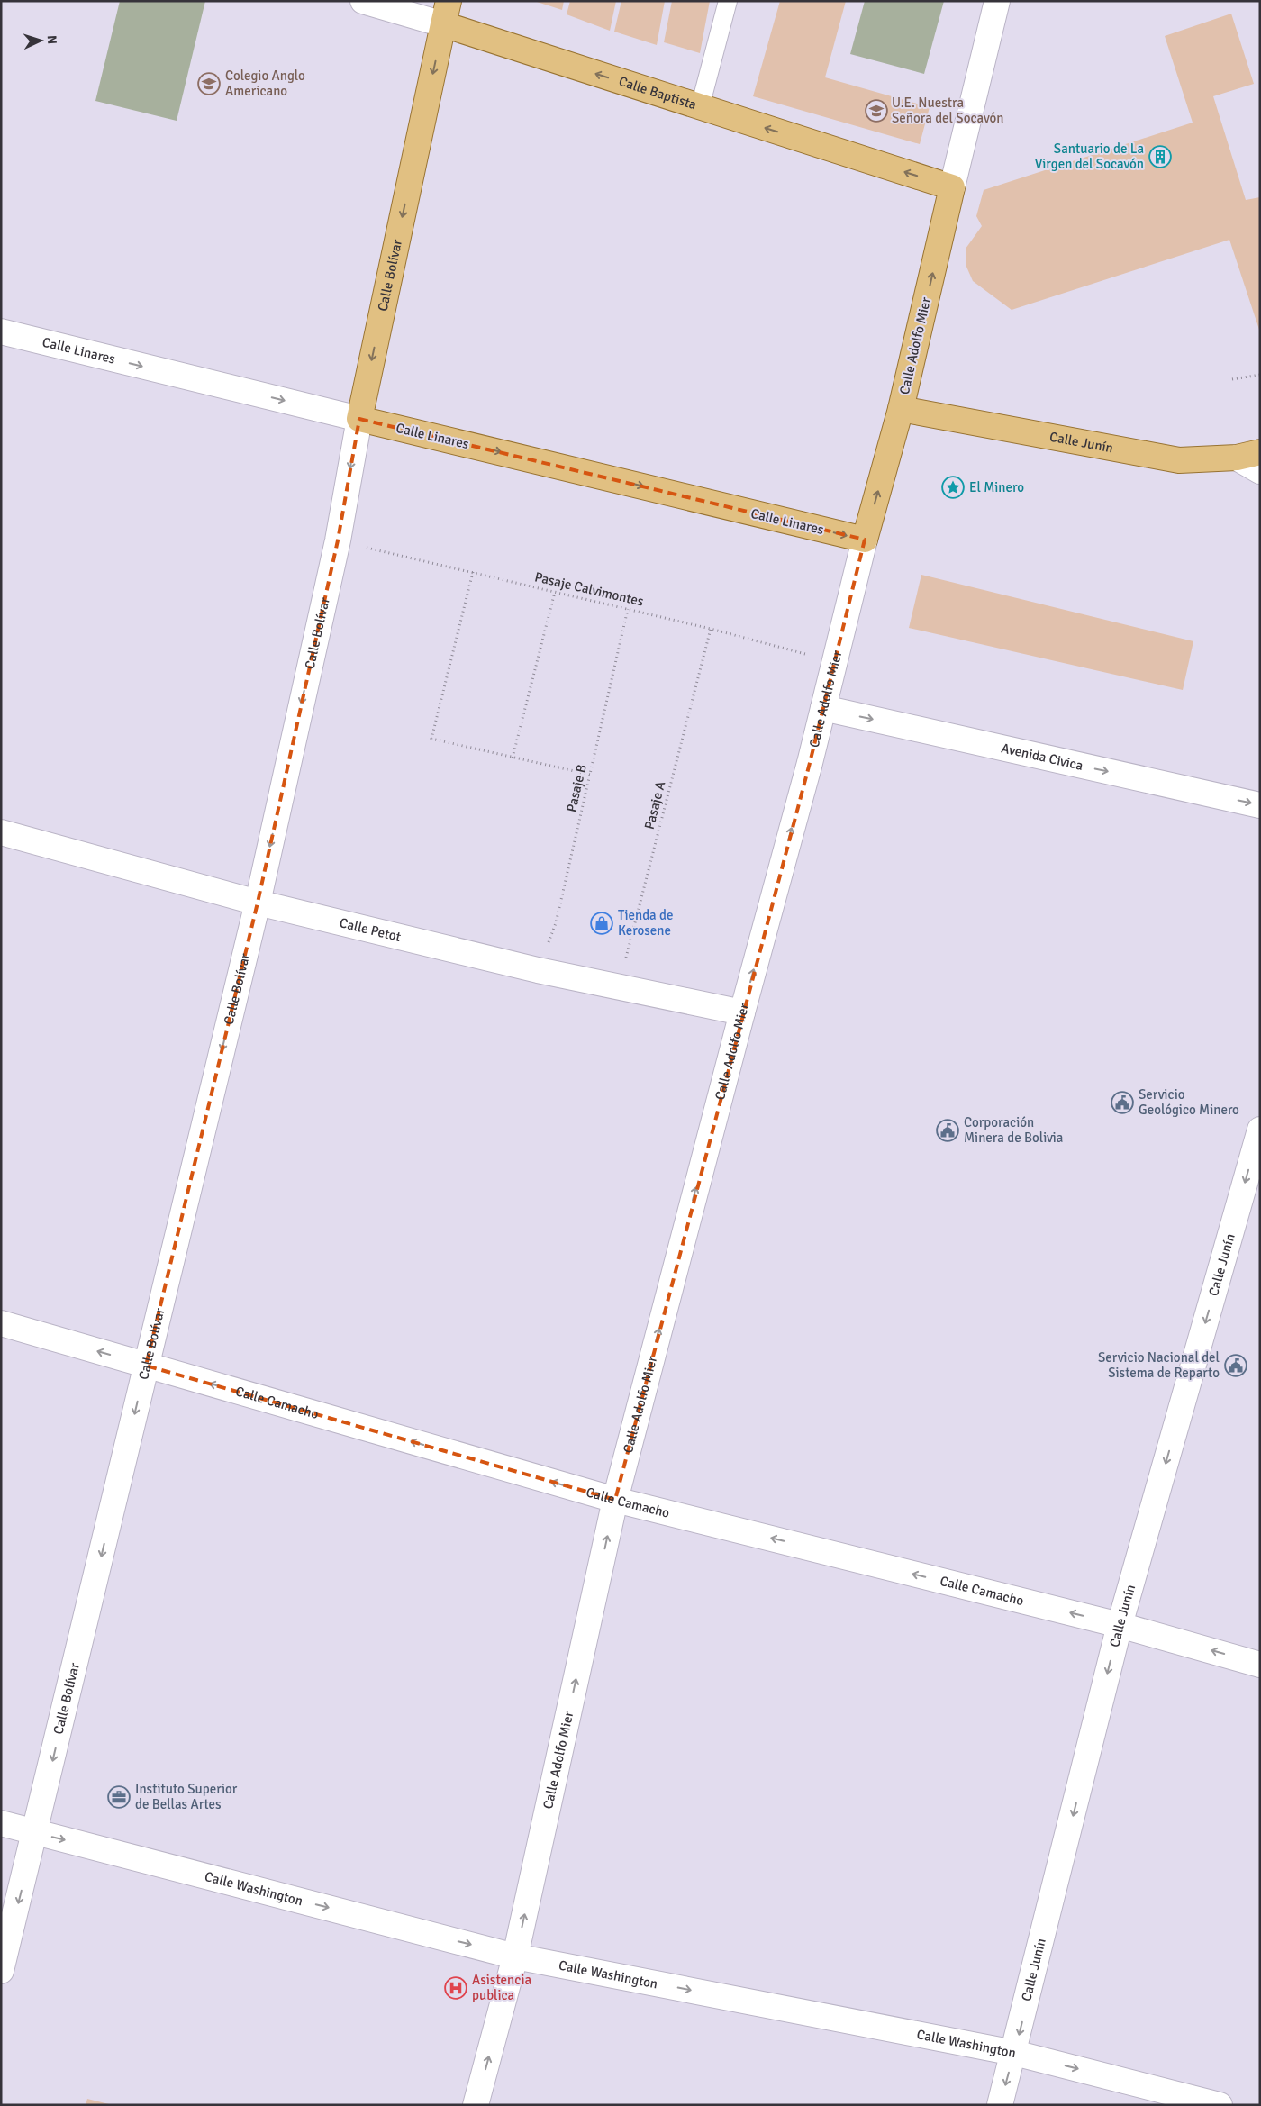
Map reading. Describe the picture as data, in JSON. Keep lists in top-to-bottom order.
{
  "streets": {
    "main road": [
      "Calle Baptista",
      "Calle Bolívar",
      "Calle Adolfo Mier",
      "Calle Linares",
      "Calle Junín"
    ],
    "street": [
      "Avenida Civica",
      "Calle Petot",
      "Calle Camacho",
      "Calle Washington"
    ],
    "path": ["Pasaje Calvimontes", "Pasaje B", "Pasaje A"]
  },
  "crossings": [
    ["Calle Baptista", "Calle Bolívar"],
    ["Calle Baptista", "Calle Adolfo Mier"],
    ["Calle Bolívar", "Calle Linares"],
    ["Calle Bolívar", "Pasaje Calvimontes"],
    ["Calle Bolívar", "Calle Petot"],
    ["Calle Bolívar", "Calle Camacho"],
    ["Calle Bolívar", "Calle Washington"],
    ["Calle Adolfo Mier", "Calle Linares"],
    ["Calle Adolfo Mier", "Calle Junín"],
    ["Calle Adolfo Mier", "Pasaje Calvimontes"],
    ["Calle Adolfo Mier", "Avenida Civica"],
    ["Calle Adolfo Mier", "Calle Petot"],
    ["Calle Adolfo Mier", "Calle Camacho"],
    ["Calle Adolfo Mier", "Calle Washington"],
    ["Calle Junín", "Calle Camacho"],
    ["Calle Junín", "Calle Washington"],
    ["Pasaje Calvimontes", "Pasaje B"],
    ["Pasaje Calvimontes", "Pasaje A"],
    ["Pasaje B", "Calle Petot"],
    ["Pasaje A", "Calle Petot"]
  ],
  "one_way": [
    "Calle Baptista",
    "Calle Bolívar",
    "Calle Adolfo Mier",
    "Calle Linares",
    "Calle Junín",
    "Avenida Civica",
    "Calle Camacho",
    "Calle Washington"
  ],
  "places": {
    "school or university": ["Colegio Anglo Americano", "U.E. Nuestra Señora del Socavón"],
    "building": ["Santuario de La Virgen del Socavón"],
    "place": ["El Minero"],
    "shop": ["Tienda de Kerosene"],
    "public building": ["Servicio Geológico Minero", "Corporación Minera de Bolivia", "Servicio Nacional del Sistema de Reparto"],
    "office": ["Instituto Superior de Bellas Artes"],
    "hospital": ["Asistencia publica"]
  },
  "north": "right"
}
